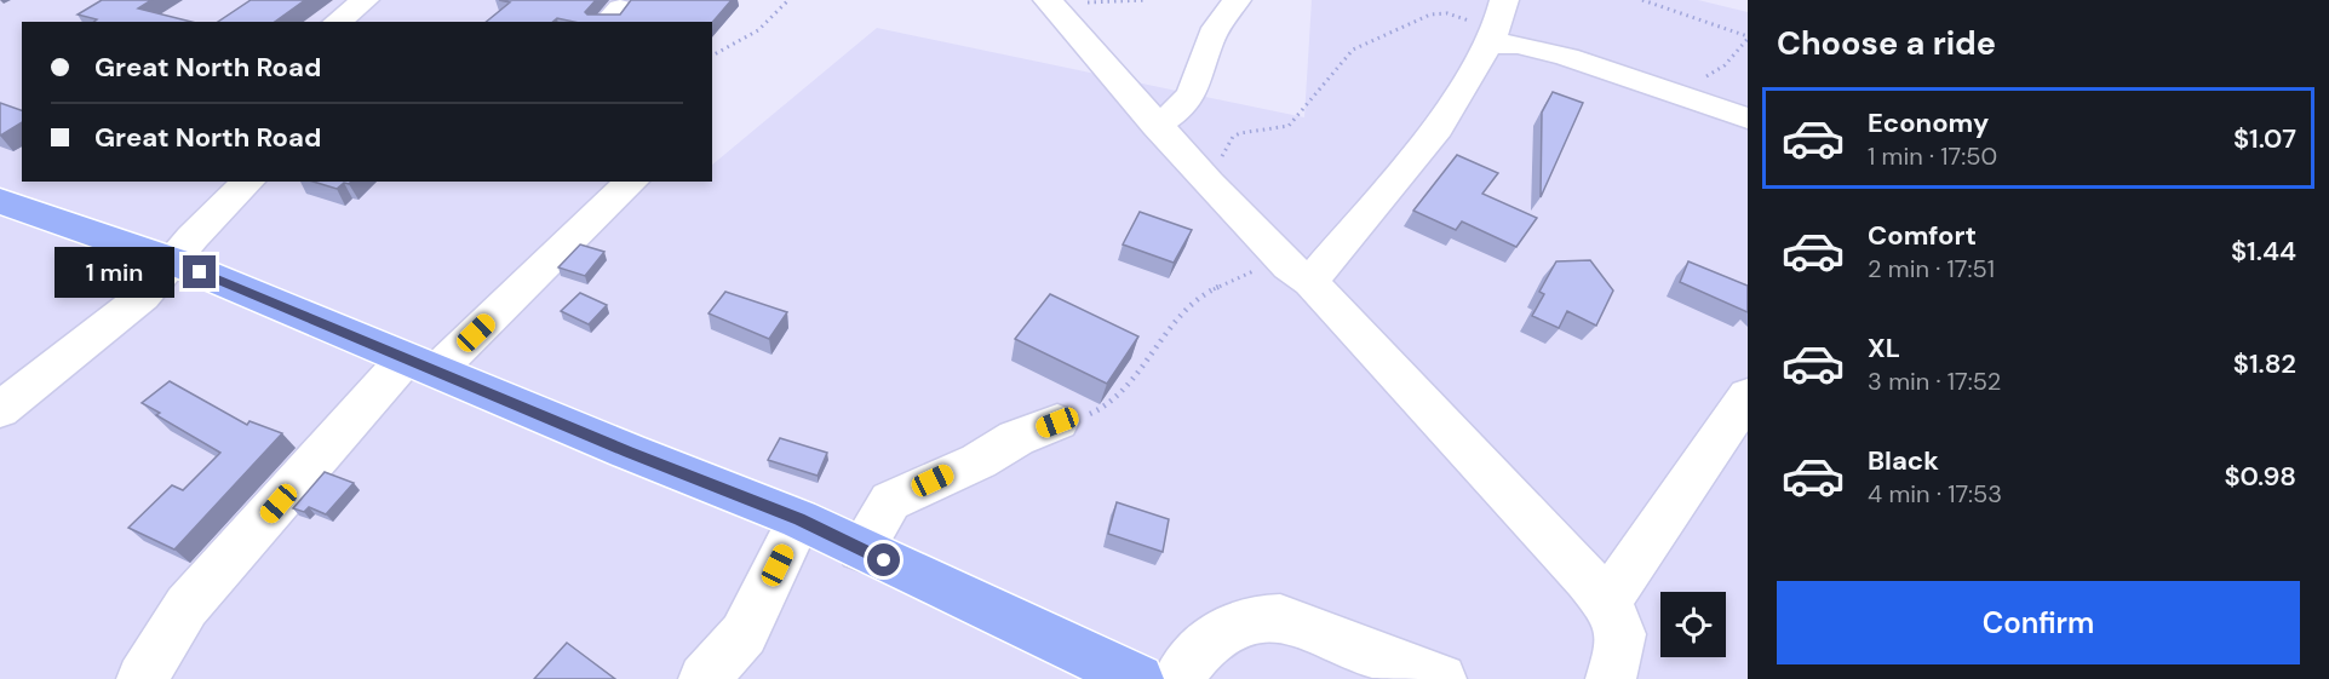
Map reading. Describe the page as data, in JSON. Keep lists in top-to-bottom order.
{
  "page": {
    "heading": "Choose a ride",
    "banner": ["Great North Road", "Great North Road"],
    "list": [
      {
        "name": "Economy",
        "note": "1 min · 17:50",
        "value": "$1.07"
      },
      {
        "name": "Comfort",
        "note": "2 min · 17:51",
        "value": "$1.44"
      },
      {
        "name": "XL",
        "note": "3 min · 17:52",
        "value": "$1.82"
      },
      {
        "name": "Black",
        "note": "4 min · 17:53",
        "value": "$0.98"
      }
    ],
    "bubble": "1 min",
    "buttons": "Confirm"
  }
}
